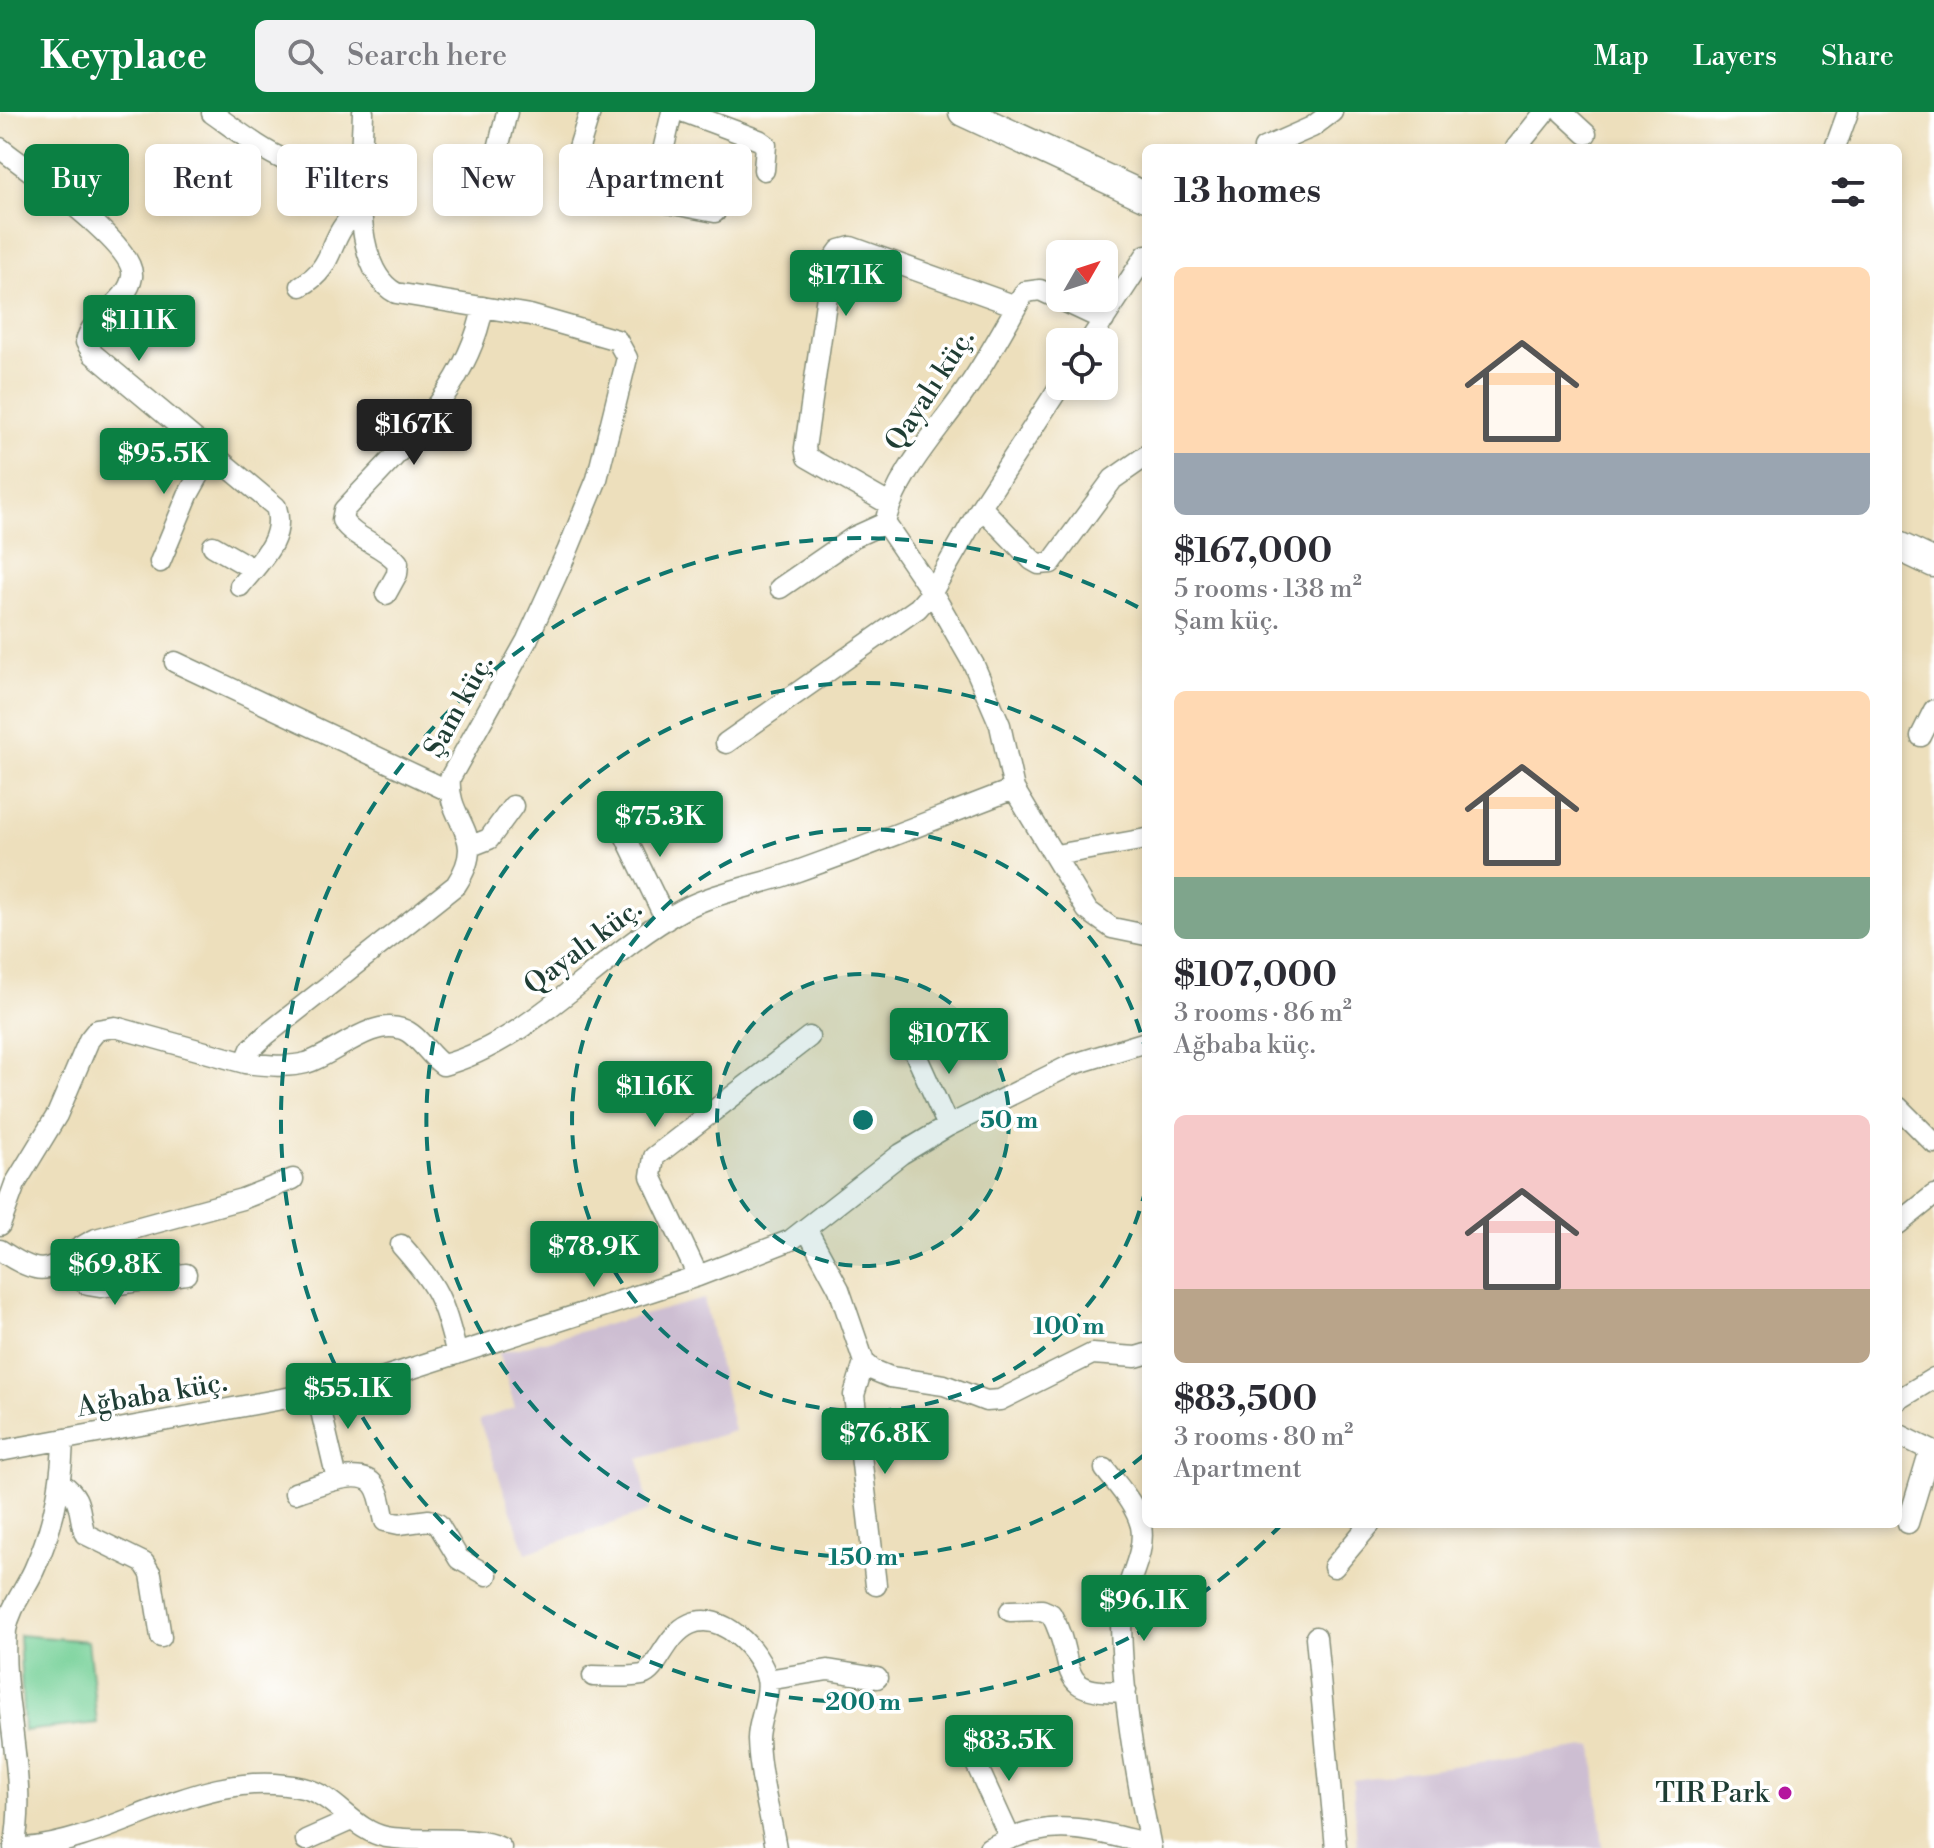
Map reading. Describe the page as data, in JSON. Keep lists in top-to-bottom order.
{
  "streets": {
    "street": ["Qayalı küç.", "Şam küç.", "Ağbaba küç."]
  },
  "places": ["TIR Park"],
  "north": "top right",
  "page": {
    "header": "Keyplace",
    "search": "Search here",
    "nav": ["Map", "Layers", "Share"],
    "chip": [
      "Buy",
      "Rent",
      "Filters",
      "New",
      "Apartment"
    ],
    "heading": "13 homes",
    "list": [
      {
        "name": "$167,000",
        "note": "5 rooms · 138 m² · Şam küç."
      },
      {
        "name": "$107,000",
        "note": "3 rooms · 86 m² · Ağbaba küç."
      },
      {
        "name": "$83,500",
        "note": "3 rooms · 80 m² · Apartment"
      }
    ],
    "price": [
      "$171K",
      "$111K",
      "$167K",
      "$95.5K",
      "$75.3K",
      "$107K",
      "$116K",
      "$78.9K",
      "$69.8K",
      "$55.1K",
      "$76.8K",
      "$96.1K",
      "$83.5K"
    ]
  },
  "rings": [
    "50 m",
    "100 m",
    "150 m",
    "200 m"
  ]
}
